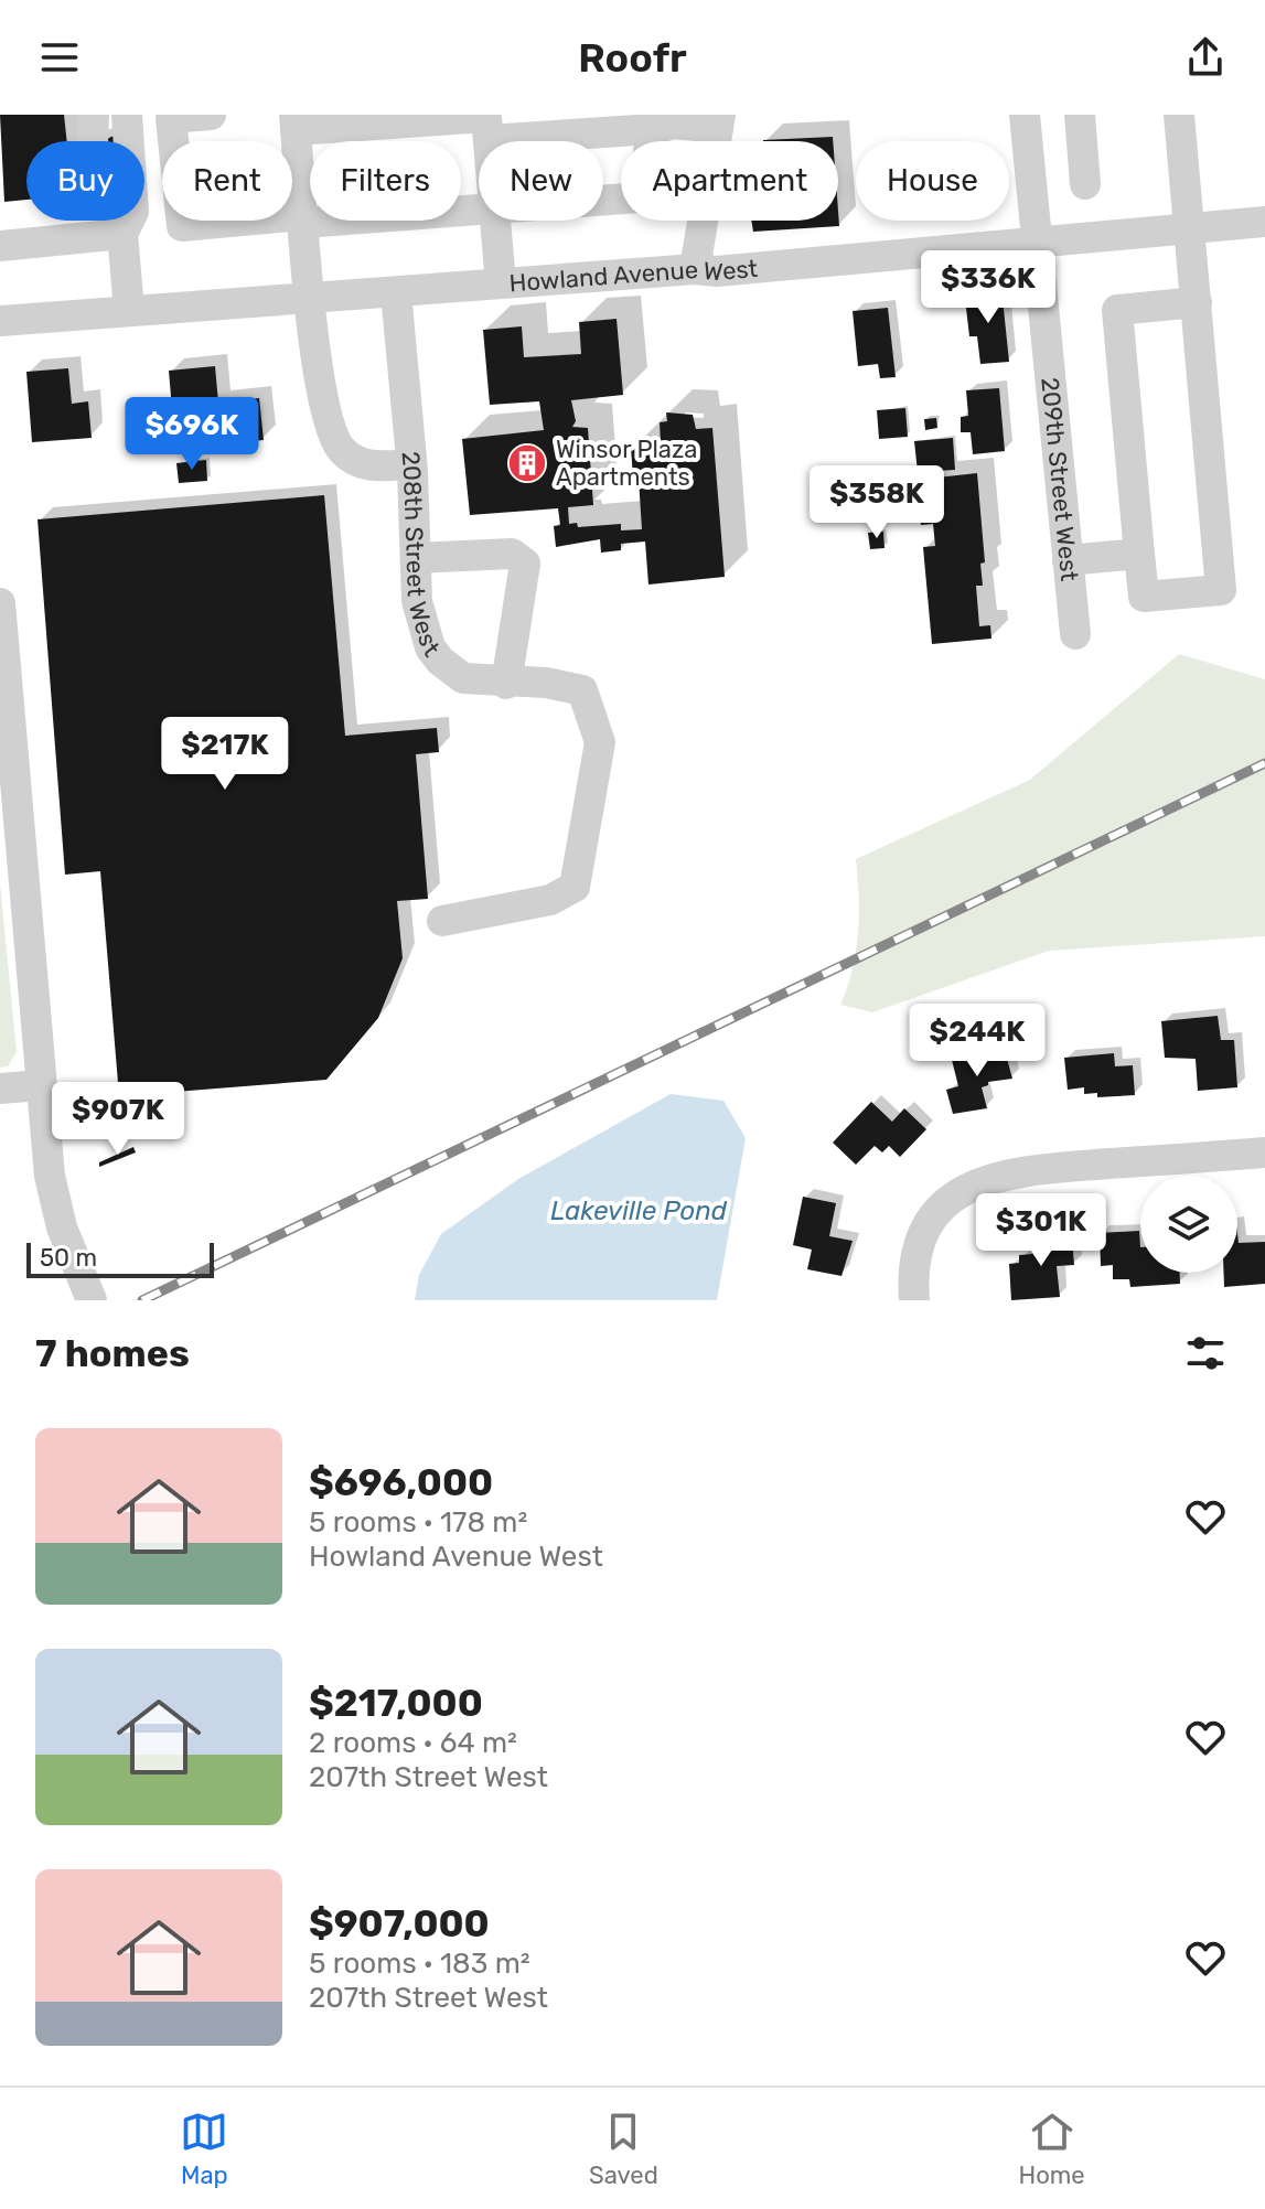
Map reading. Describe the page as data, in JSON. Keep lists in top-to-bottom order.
{
  "streets": {
    "street": ["Howland Avenue West", "209th Street West", "208th Street West"]
  },
  "crossings": [
    ["Howland Avenue West", "209th Street West"],
    ["Howland Avenue West", "208th Street West"]
  ],
  "water": ["Lakeville Pond"],
  "places": {
    "building": ["Winsor Plaza Apartments"]
  },
  "scale_bar": "50 m",
  "page": {
    "header": "Roofr",
    "chip": [
      "Buy",
      "Rent",
      "Filters",
      "New",
      "Apartment",
      "House"
    ],
    "price": [
      "$336K",
      "$696K",
      "$358K",
      "$217K",
      "$244K",
      "$907K",
      "$301K"
    ],
    "scale": "50 m",
    "heading": "7 homes",
    "list": [
      {
        "name": "$696,000",
        "note": "5 rooms · 178 m² · Howland Avenue West"
      },
      {
        "name": "$217,000",
        "note": "2 rooms · 64 m² · 207th Street West"
      },
      {
        "name": "$907,000",
        "note": "5 rooms · 183 m² · 207th Street West"
      }
    ],
    "tabs": ["Map", "Saved", "Home"]
  }
}
